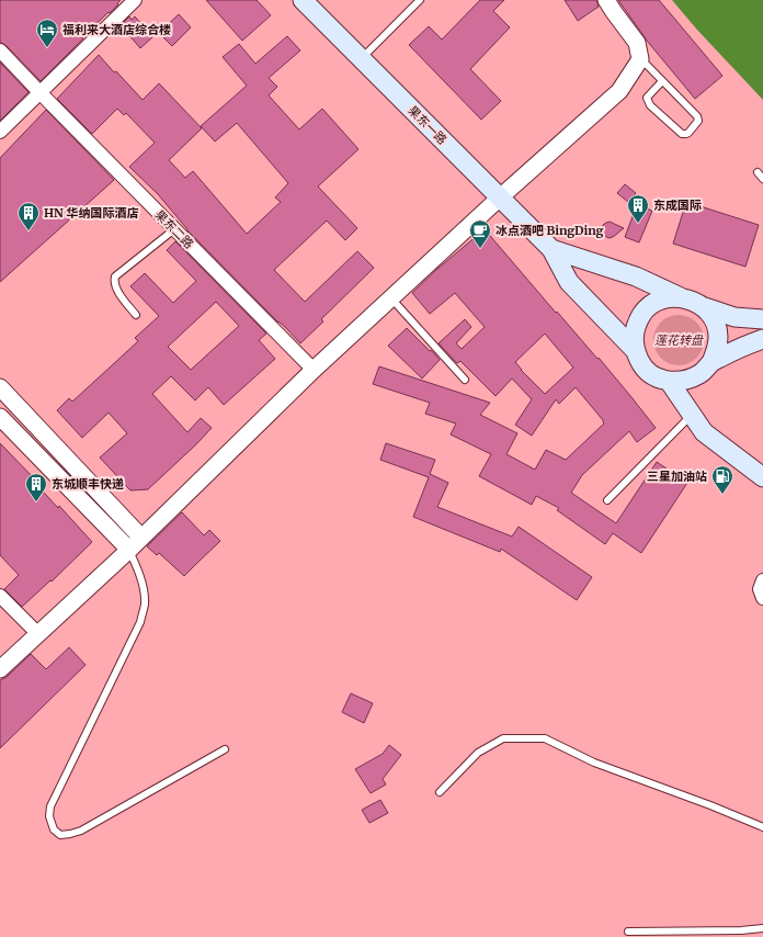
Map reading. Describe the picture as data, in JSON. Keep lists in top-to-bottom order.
{
  "streets": {
    "main road": ["果东一路"],
    "street": ["果东二路"]
  },
  "parks": ["莲花转盘"],
  "places": {
    "hotel": ["福利来大酒店综合楼"],
    "building": ["东成国际", "HN 华纳国际酒店", "东城顺丰快递"],
    "cafe": ["冰点酒吧 BingDing"],
    "fuel station": ["三星加油站"]
  }
}
